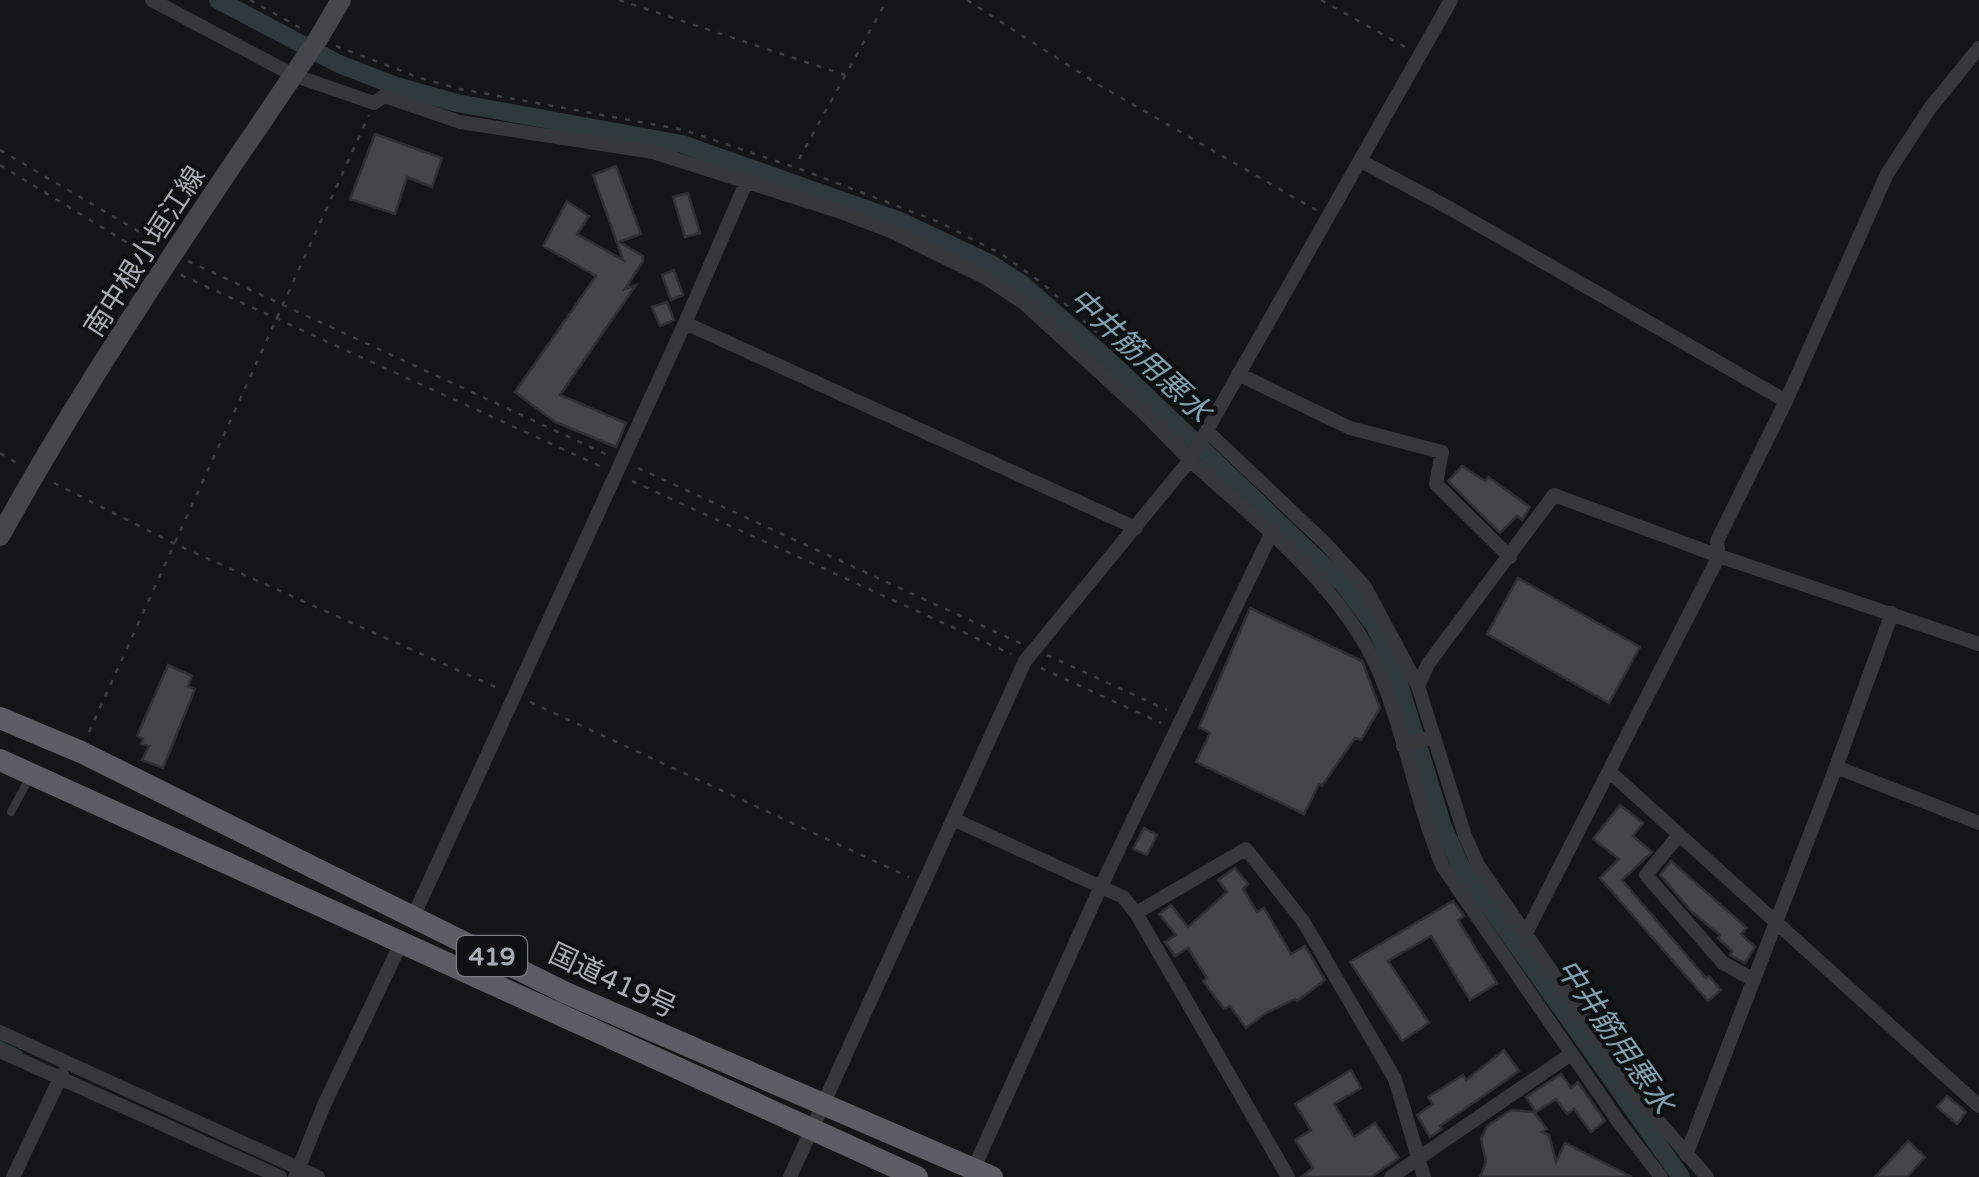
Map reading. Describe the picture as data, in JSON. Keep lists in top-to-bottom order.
{
  "streets": {
    "highway": ["419", "国道419号"],
    "main road": ["南中根小垣江線"]
  },
  "water": ["中井筋用悪水"]
}
